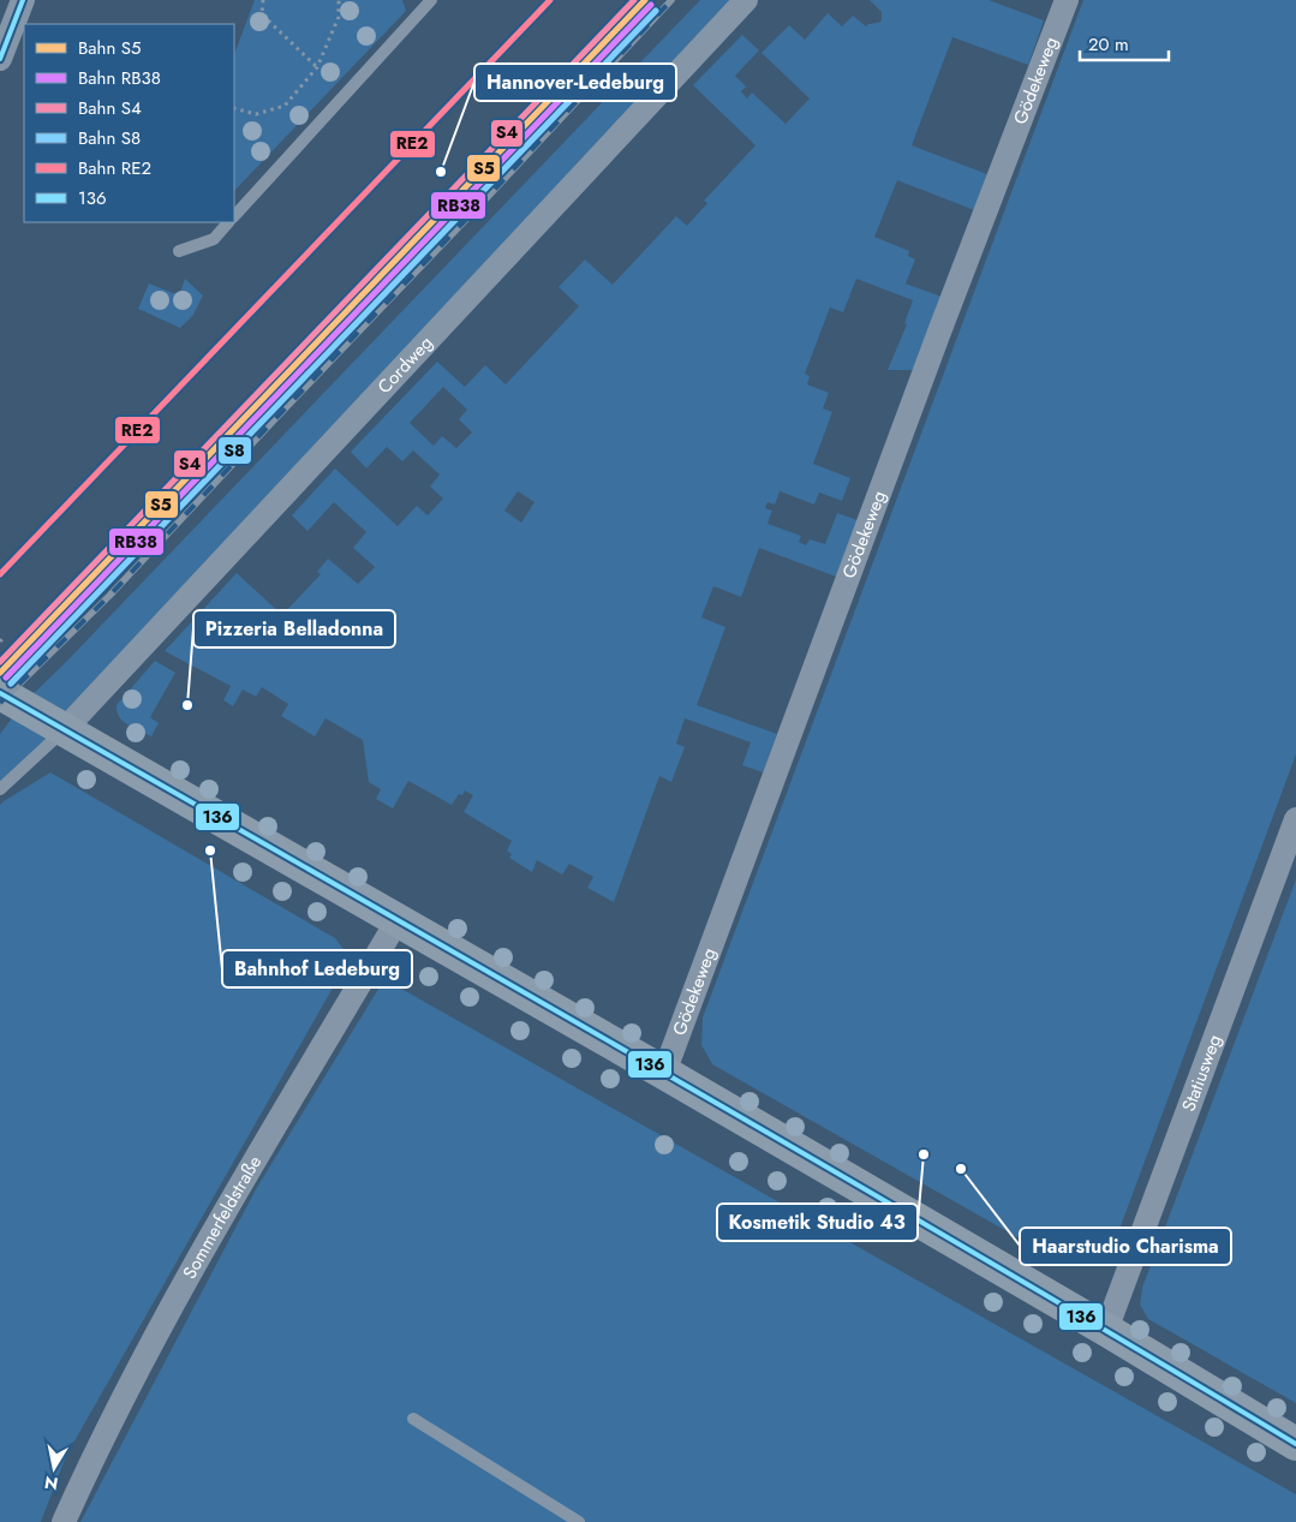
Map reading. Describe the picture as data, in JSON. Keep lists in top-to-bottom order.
{
  "streets": {
    "street": [
      "Gödekeweg",
      "Cordweg",
      "Statiusweg",
      "Sommerfeldstraße"
    ]
  },
  "places": [
    "Hannover-Ledeburg",
    "Pizzeria Belladonna",
    "Bahnhof Ledeburg",
    "Kosmetik Studio 43",
    "Haarstudio Charisma"
  ],
  "lines": [
    "rail line S5",
    "rail line S4",
    "rail line RE2",
    "transit line 136",
    "rail line RB38",
    "rail line S8"
  ],
  "legend": [
    "Bahn S5",
    "Bahn RB38",
    "Bahn S4",
    "Bahn S8",
    "Bahn RE2",
    "136"
  ],
  "scale_bar": "20 m",
  "north": "bottom"
}
